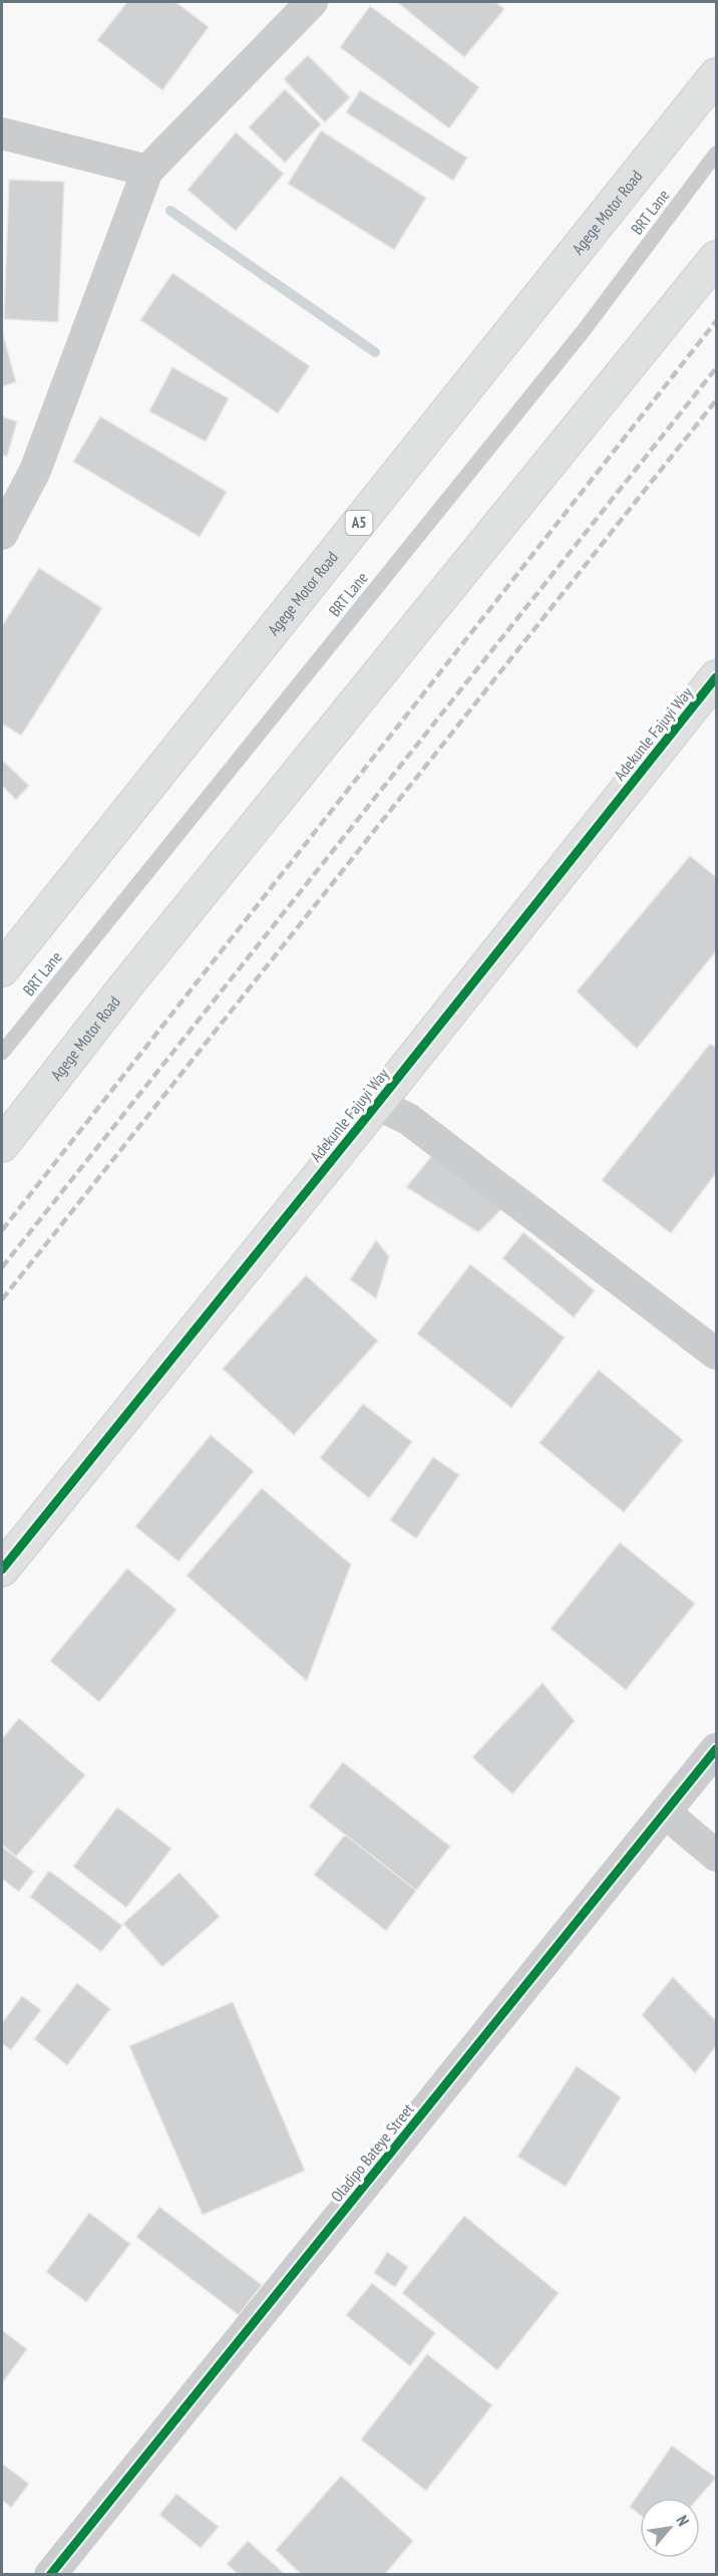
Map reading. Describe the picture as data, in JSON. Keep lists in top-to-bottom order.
{
  "streets": {
    "main road": ["Agege Motor Road", "A5", "Adekunle Fajuyi Way"],
    "street": ["Oladipo Bateye Street"],
    "lane": ["BRT Lane"]
  },
  "north": "top right"
}
